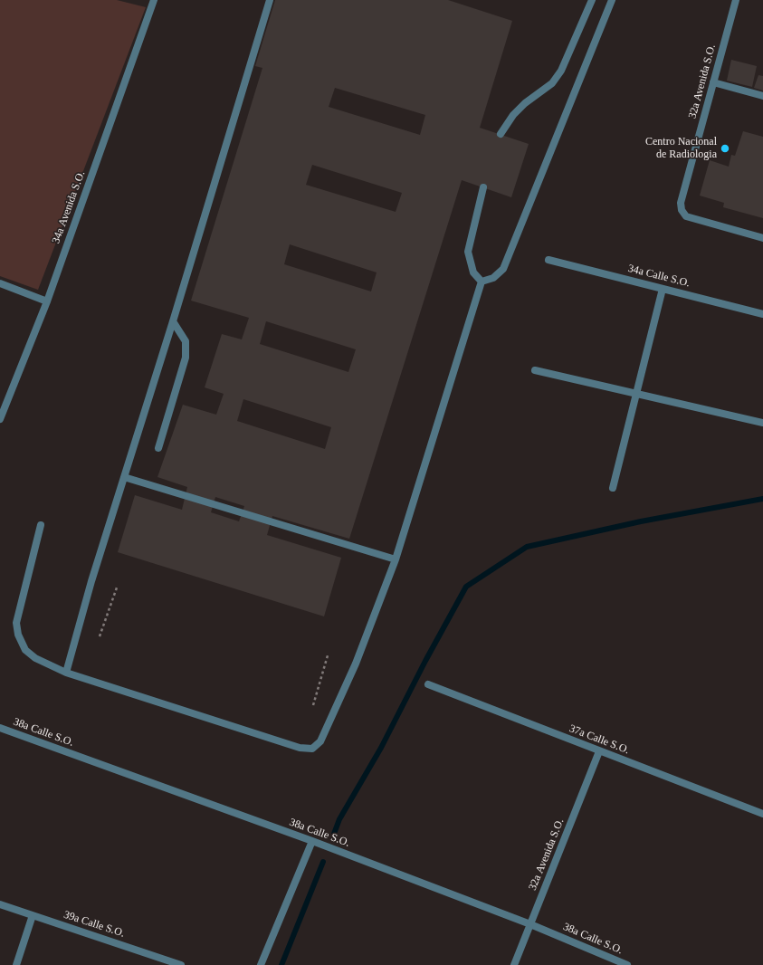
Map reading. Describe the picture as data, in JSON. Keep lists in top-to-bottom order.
{
  "streets": {
    "street": [
      "32a Avenida S.O.",
      "34a Avenida S.O.",
      "34a Calle S.O.",
      "38a Calle S.O.",
      "37a Calle S.O.",
      "39a Calle S.O."
    ]
  },
  "crossings": [
    ["32a Avenida S.O.", "38a Calle S.O."],
    ["32a Avenida S.O.", "37a Calle S.O."]
  ],
  "places": ["Centro Nacional de Radiologia"]
}
